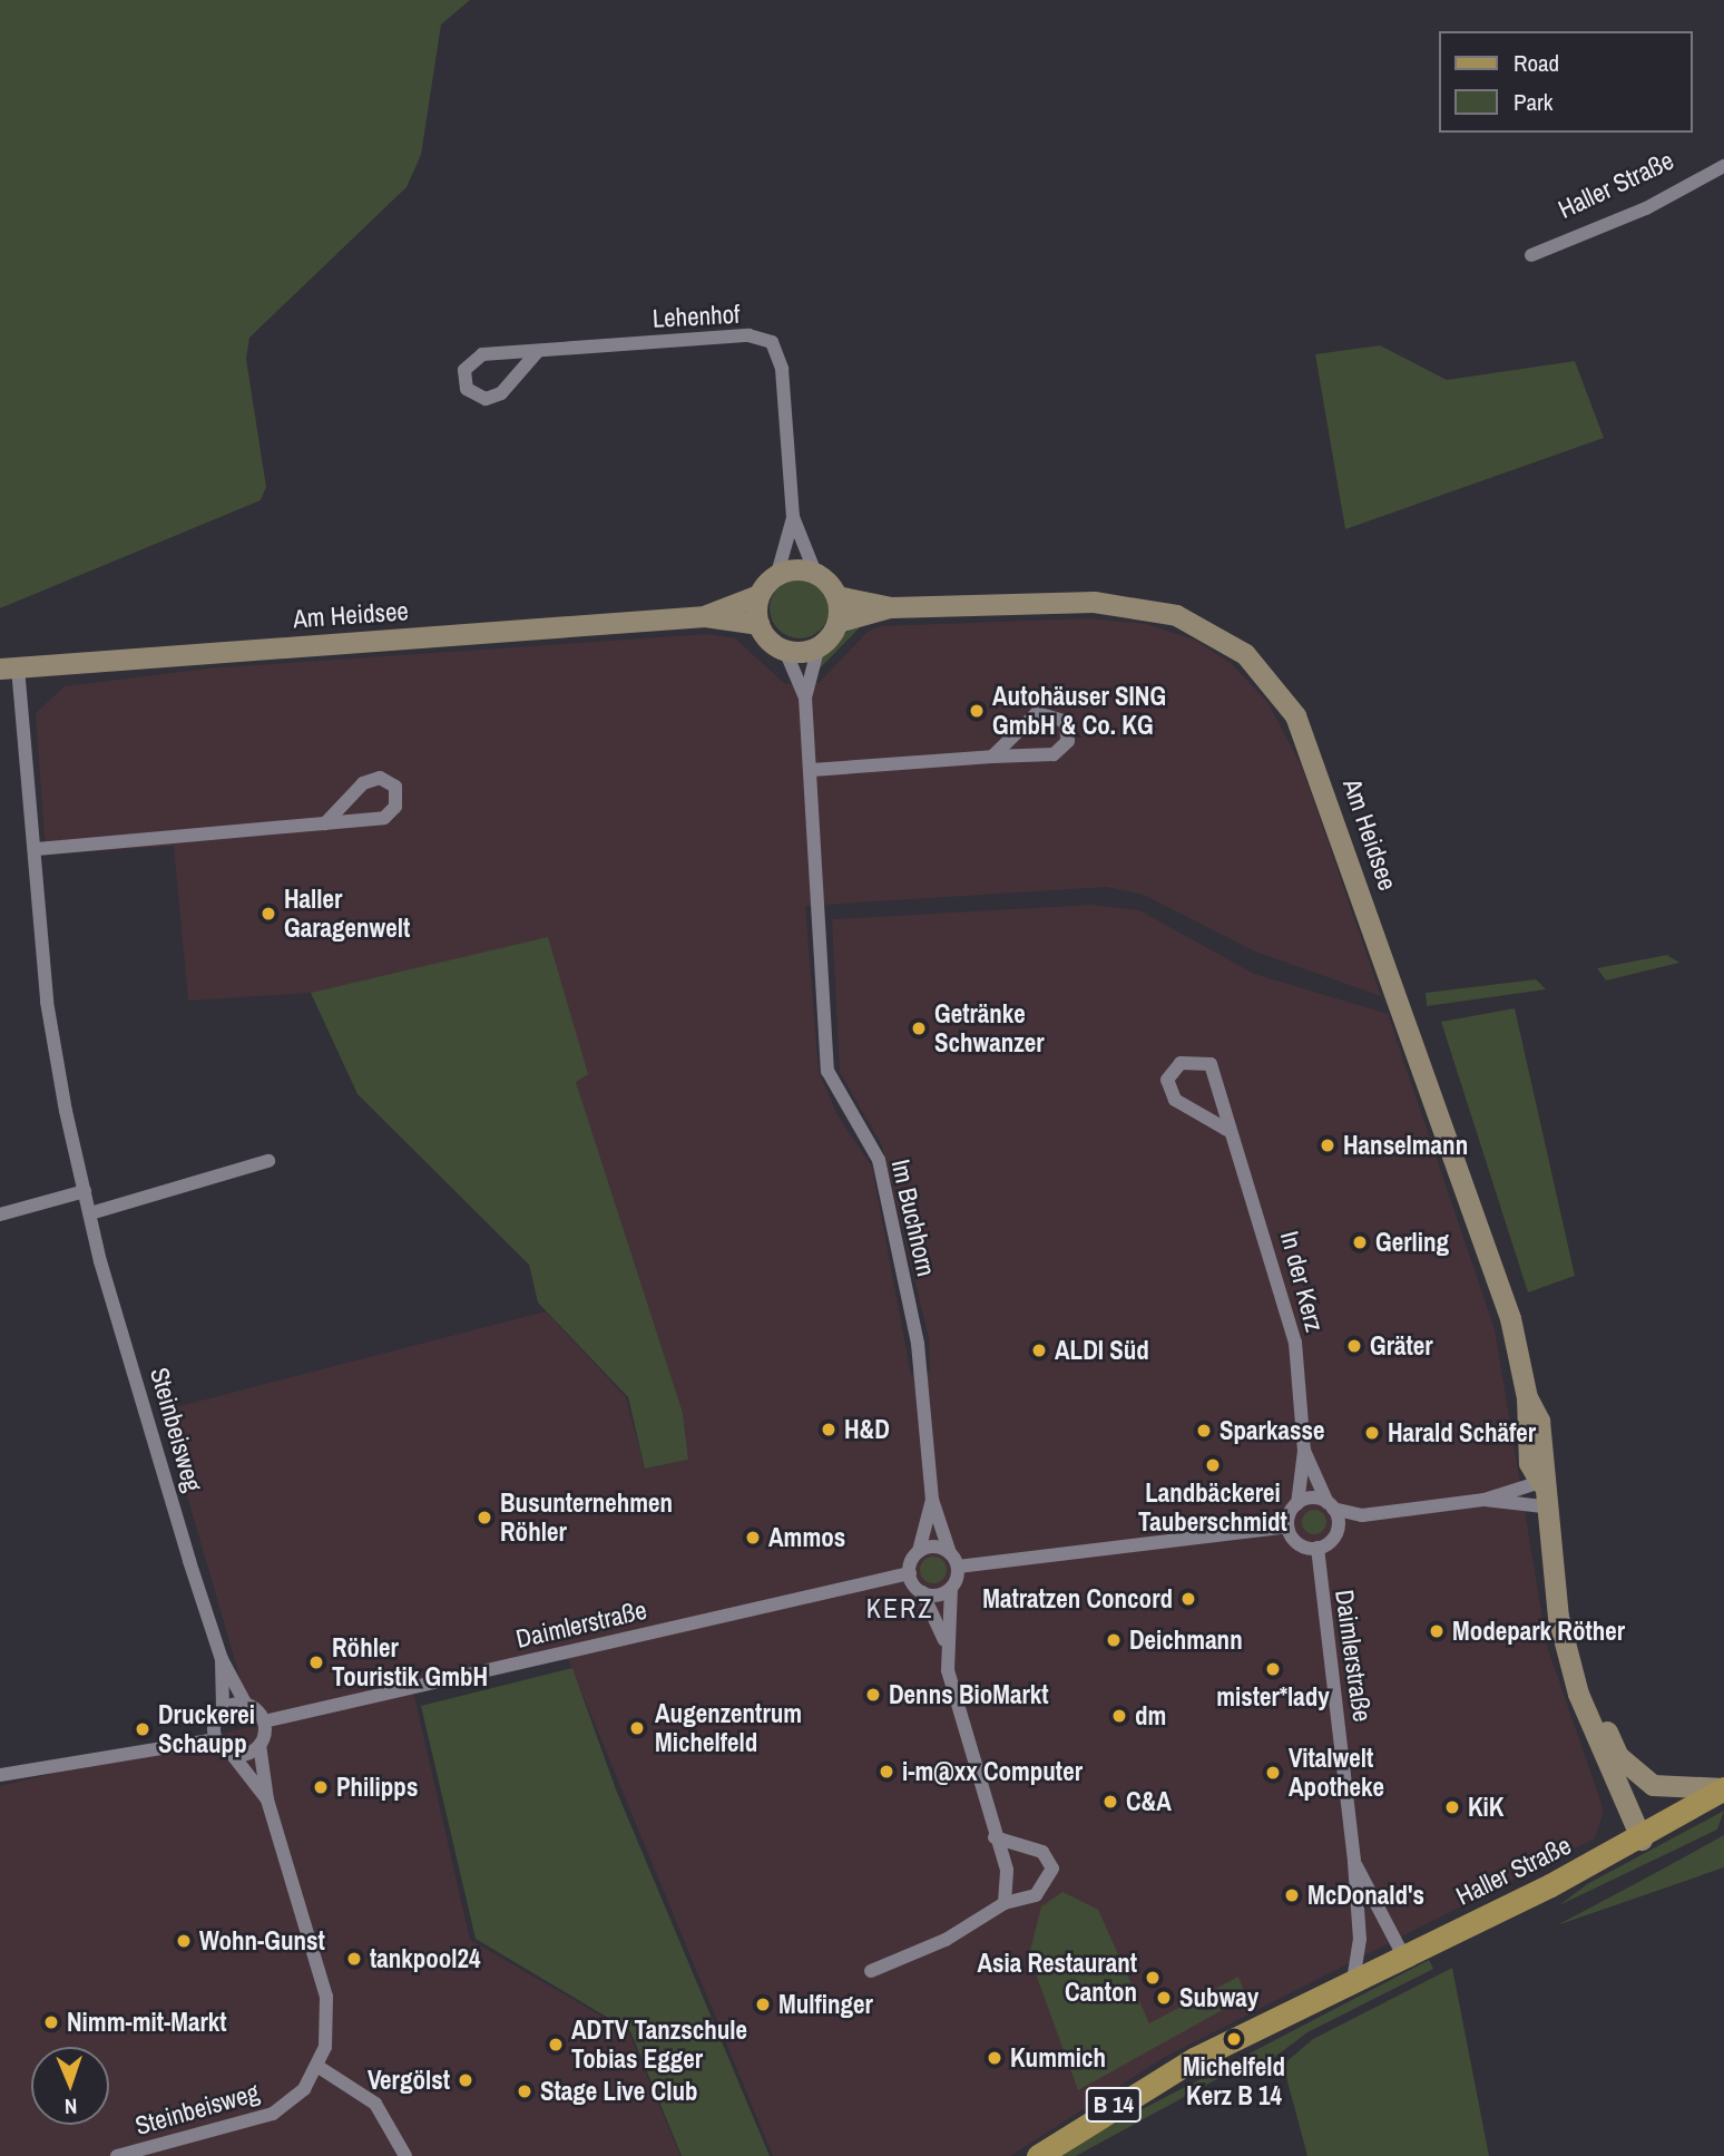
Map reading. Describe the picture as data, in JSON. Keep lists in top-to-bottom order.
{
  "streets": {
    "main road": ["Haller Straße", "Am Heidsee", "B 14"],
    "street": [
      "Lehenhof",
      "Im Buchhorn",
      "In der Kerz",
      "Steinbeisweg",
      "Daimlerstraße"
    ]
  },
  "crossings": [
    ["Haller Straße", "Daimlerstraße"],
    ["Lehenhof", "Am Heidsee"],
    ["Lehenhof", "Im Buchhorn"],
    ["Am Heidsee", "Im Buchhorn"],
    ["Am Heidsee", "Steinbeisweg"],
    ["Im Buchhorn", "Daimlerstraße"],
    ["In der Kerz", "Daimlerstraße"],
    ["Steinbeisweg", "Daimlerstraße"]
  ],
  "districts": ["KERZ"],
  "places": [
    "Autohäuser SING GmbH & Co. KG",
    "Haller Garagenwelt",
    "Getränke Schwanzer",
    "Hanselmann",
    "Gerling",
    "Gräter",
    "ALDI Süd",
    "H&D",
    "Sparkasse",
    "Harald Schäfer",
    "Landbäckerei Tauberschmidt",
    "Busunternehmen Röhler",
    "Ammos",
    "Matratzen Concord",
    "Modepark Röther",
    "Deichmann",
    "Röhler Touristik GmbH",
    "mister*lady",
    "Denns BioMarkt",
    "dm",
    "Augenzentrum Michelfeld",
    "Druckerei Schaupp",
    "i-m@xx Computer",
    "Vitalwelt Apotheke",
    "Philipps",
    "C&A",
    "KiK",
    "McDonald's",
    "Wohn-Gunst",
    "tankpool24",
    "Asia Restaurant Canton",
    "Subway",
    "Mulfinger",
    "Nimm-mit-Markt",
    "Michelfeld Kerz B 14",
    "ADTV Tanzschule Tobias Egger",
    "Kummich",
    "Vergölst",
    "Stage Live Club"
  ],
  "legend": ["Road", "Park"],
  "north": "bottom"
}
